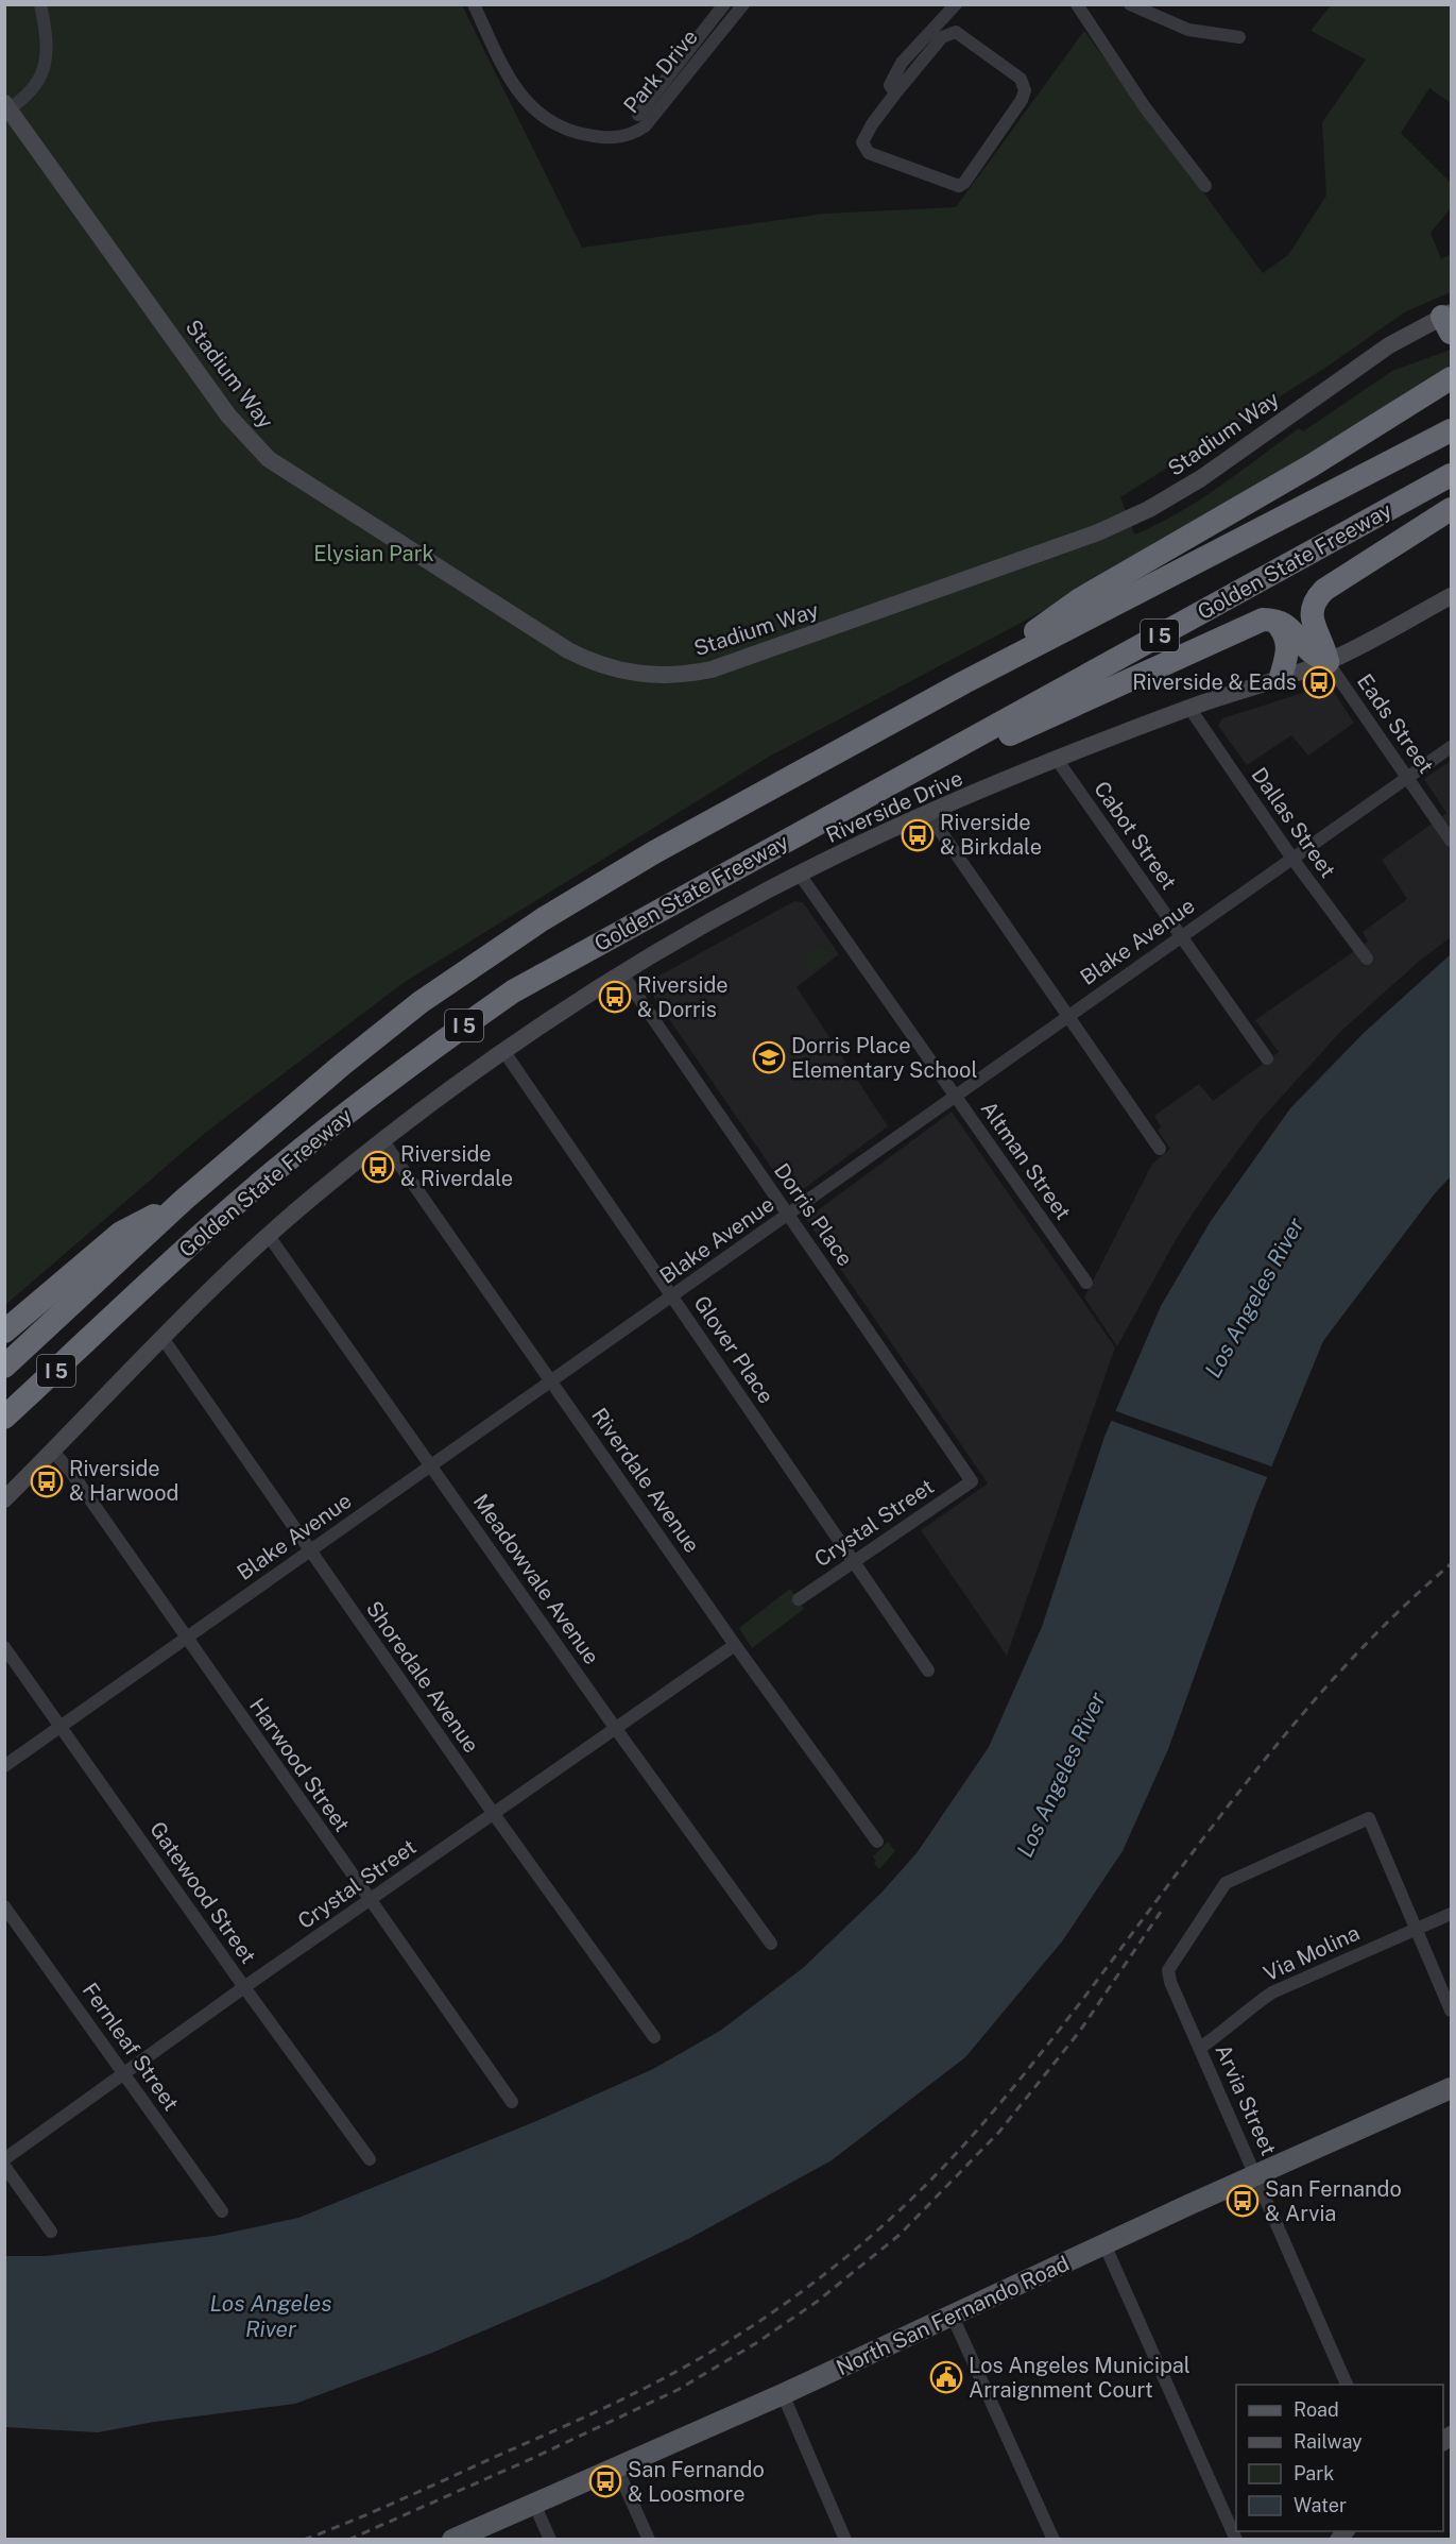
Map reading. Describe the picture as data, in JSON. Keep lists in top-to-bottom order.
{
  "streets": {
    "highway": ["Golden State Freeway", "I 5"],
    "main road": ["Stadium Way", "Riverside Drive", "North San Fernando Road"],
    "street": [
      "Park Drive",
      "Eads Street",
      "Dallas Street",
      "Cabot Street",
      "Blake Avenue",
      "Altman Street",
      "Dorris Place",
      "Glover Place",
      "Riverdale Avenue",
      "Crystal Street",
      "Meadowvale Avenue",
      "Shoredale Avenue",
      "Harwood Street",
      "Gatewood Street",
      "Via Molina",
      "Fernleaf Street",
      "Arvia Street"
    ]
  },
  "crossings": [
    ["Eads Street", "Riverside Drive"],
    ["Eads Street", "Blake Avenue"],
    ["Riverside Drive", "Dallas Street"],
    ["Riverside Drive", "Cabot Street"],
    ["Riverside Drive", "Altman Street"],
    ["Riverside Drive", "Dorris Place"],
    ["Riverside Drive", "Glover Place"],
    ["Riverside Drive", "Riverdale Avenue"],
    ["Riverside Drive", "Meadowvale Avenue"],
    ["Riverside Drive", "Shoredale Avenue"],
    ["Riverside Drive", "Harwood Street"],
    ["Dallas Street", "Blake Avenue"],
    ["Cabot Street", "Blake Avenue"],
    ["Blake Avenue", "Altman Street"],
    ["Blake Avenue", "Dorris Place"],
    ["Blake Avenue", "Glover Place"],
    ["Blake Avenue", "Riverdale Avenue"],
    ["Blake Avenue", "Meadowvale Avenue"],
    ["Blake Avenue", "Shoredale Avenue"],
    ["Blake Avenue", "Harwood Street"],
    ["Blake Avenue", "Gatewood Street"],
    ["Dorris Place", "Crystal Street"],
    ["Glover Place", "Crystal Street"],
    ["Riverdale Avenue", "Crystal Street"],
    ["Crystal Street", "Meadowvale Avenue"],
    ["Crystal Street", "Shoredale Avenue"],
    ["Crystal Street", "Harwood Street"],
    ["Crystal Street", "Gatewood Street"],
    ["Crystal Street", "Fernleaf Street"],
    ["Via Molina", "Arvia Street"],
    ["Arvia Street", "North San Fernando Road"]
  ],
  "water": ["Los Angeles River"],
  "parks": ["Elysian Park"],
  "places": {
    "bus stop": [
      "Riverside & Eads",
      "Riverside & Birkdale",
      "Riverside & Dorris",
      "Riverside & Riverdale",
      "Riverside & Harwood",
      "San Fernando & Arvia",
      "San Fernando & Loosmore"
    ],
    "school or university": ["Dorris Place Elementary School"],
    "public building": ["Los Angeles Municipal Arraignment Court"]
  },
  "legend": [
    "Road",
    "Railway",
    "Park",
    "Water"
  ]
}
